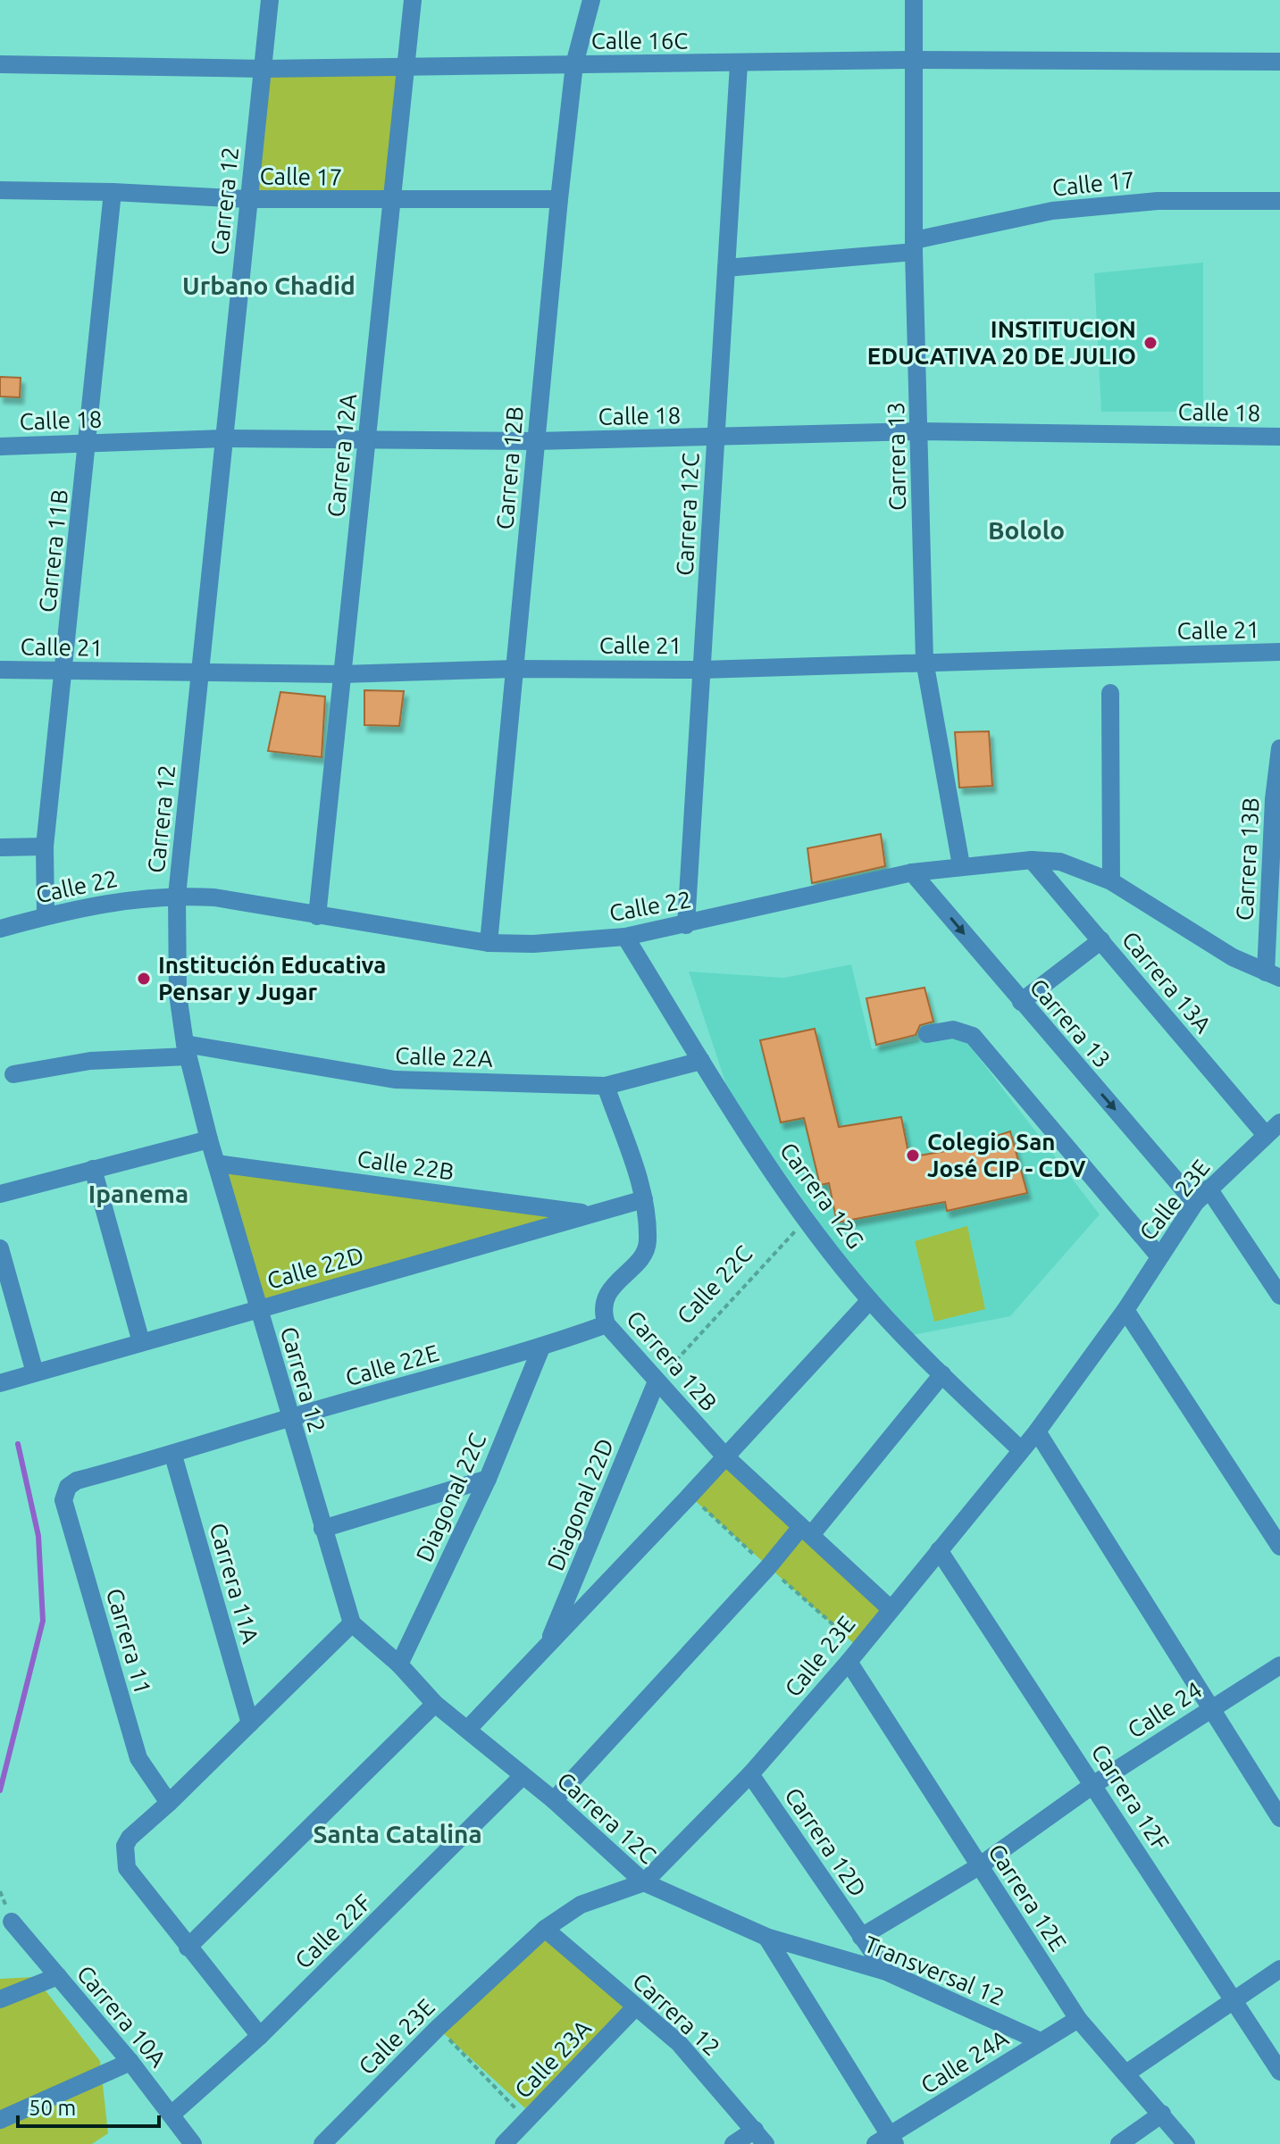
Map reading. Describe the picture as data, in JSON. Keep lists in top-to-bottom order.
{
  "streets": {
    "street": [
      "Calle 16C",
      "Calle 17",
      "Carrera 12",
      "Calle 18",
      "Carrera 12A",
      "Carrera 13",
      "Carrera 12B",
      "Carrera 12C",
      "Carrera 11B",
      "Calle 21",
      "Carrera 13B",
      "Calle 22",
      "Carrera 13A",
      "Calle 22A",
      "Calle 22B",
      "Carrera 12G",
      "Calle 23E",
      "Calle 22D",
      "Calle 22E",
      "Diagonal 22C",
      "Diagonal 22D",
      "Carrera 11A",
      "Carrera 11",
      "Calle 24",
      "Carrera 12F",
      "Carrera 12D",
      "Carrera 12E",
      "Calle 22F",
      "Transversal 12",
      "Carrera 10A",
      "Calle 23A",
      "Calle 24A"
    ],
    "path": ["Calle 22C"]
  },
  "crossings": [
    ["Calle 16C", "Carrera 12"],
    ["Calle 16C", "Carrera 12A"],
    ["Calle 16C", "Carrera 13"],
    ["Calle 16C", "Carrera 12B"],
    ["Calle 16C", "Carrera 12C"],
    ["Calle 17", "Carrera 12"],
    ["Calle 17", "Carrera 12A"],
    ["Calle 17", "Carrera 13"],
    ["Calle 17", "Carrera 12B"],
    ["Calle 17", "Carrera 12C"],
    ["Calle 17", "Carrera 11B"],
    ["Carrera 12", "Calle 18"],
    ["Carrera 12", "Carrera 12C"],
    ["Carrera 12", "Calle 21"],
    ["Carrera 12", "Calle 22"],
    ["Carrera 12", "Calle 22A"],
    ["Carrera 12", "Calle 22B"],
    ["Carrera 12", "Calle 23E"],
    ["Carrera 12", "Calle 22D"],
    ["Carrera 12", "Calle 22E"],
    ["Carrera 12", "Calle 23A"],
    ["Calle 18", "Carrera 12A"],
    ["Calle 18", "Carrera 13"],
    ["Calle 18", "Carrera 12B"],
    ["Calle 18", "Carrera 12C"],
    ["Calle 18", "Carrera 11B"],
    ["Carrera 12A", "Calle 21"],
    ["Carrera 12A", "Calle 22"],
    ["Carrera 13", "Calle 21"],
    ["Carrera 13", "Calle 22"],
    ["Carrera 13", "Calle 23E"],
    ["Carrera 12B", "Calle 21"],
    ["Carrera 12B", "Calle 22"],
    ["Carrera 12B", "Calle 22A"],
    ["Carrera 12B", "Calle 23E"],
    ["Carrera 12B", "Calle 22D"],
    ["Carrera 12B", "Calle 22C"],
    ["Carrera 12B", "Calle 22E"],
    ["Carrera 12B", "Diagonal 22D"],
    ["Carrera 12C", "Calle 21"],
    ["Carrera 12C", "Calle 22"],
    ["Carrera 12C", "Calle 23E"],
    ["Carrera 12C", "Diagonal 22C"],
    ["Carrera 12C", "Calle 22F"],
    ["Carrera 12C", "Transversal 12"],
    ["Carrera 11B", "Calle 21"],
    ["Carrera 11B", "Calle 22"],
    ["Carrera 13B", "Calle 22"],
    ["Calle 22", "Carrera 13A"],
    ["Calle 22", "Carrera 12G"],
    ["Carrera 13A", "Calle 23E"],
    ["Calle 22A", "Carrera 12G"],
    ["Calle 22B", "Calle 22D"],
    ["Carrera 12G", "Calle 23E"],
    ["Carrera 12G", "Calle 22C"],
    ["Calle 23E", "Carrera 12F"],
    ["Calle 23E", "Carrera 12D"],
    ["Calle 23E", "Carrera 12E"],
    ["Calle 22C", "Diagonal 22D"],
    ["Calle 22E", "Diagonal 22C"],
    ["Calle 22E", "Carrera 11A"],
    ["Calle 22E", "Carrera 11"],
    ["Calle 24", "Carrera 12F"],
    ["Calle 24", "Carrera 12D"],
    ["Calle 24", "Carrera 12E"],
    ["Carrera 12D", "Transversal 12"],
    ["Carrera 12E", "Calle 24A"],
    ["Calle 22F", "Carrera 10A"],
    ["Transversal 12", "Calle 24A"]
  ],
  "districts": [
    "Urbano Chadid",
    "Bololo",
    "Ipanema",
    "Santa Catalina"
  ],
  "places": ["INSTITUCION EDUCATIVA 20 DE JULIO", "Institución Educativa Pensar y Jugar", "Colegio San José CIP - CDV"],
  "scale_bar": "50 m"
}
